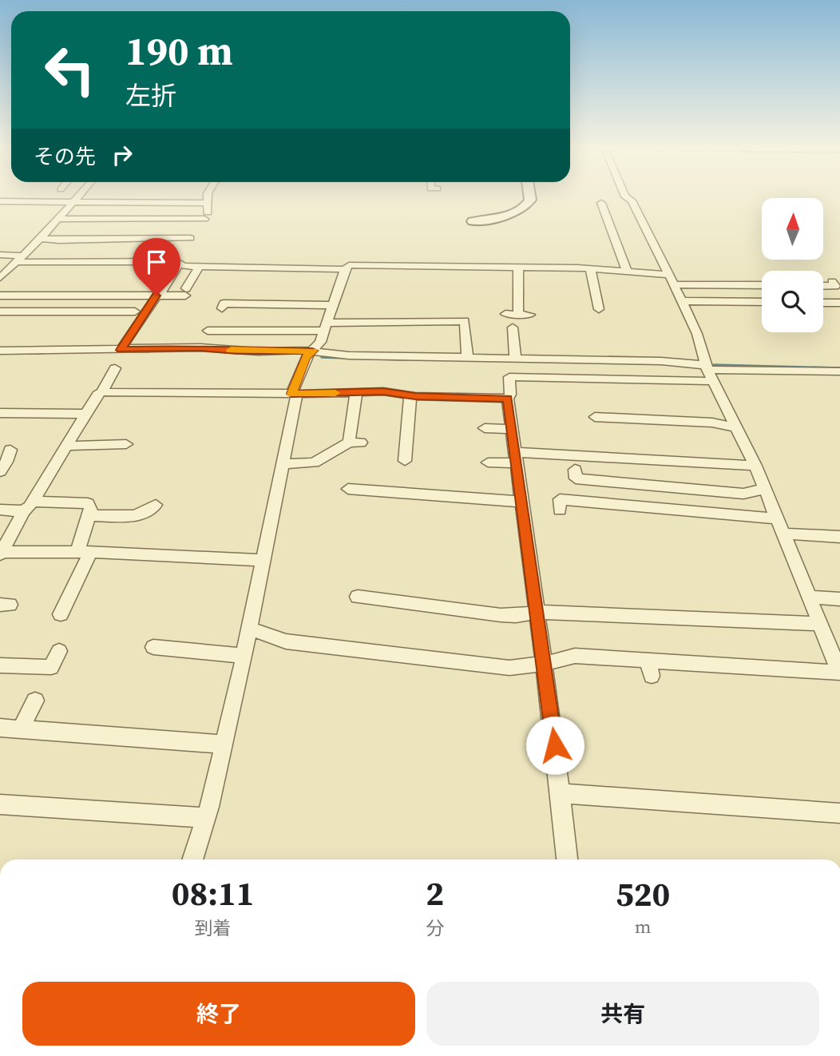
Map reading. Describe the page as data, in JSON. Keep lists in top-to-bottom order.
{
  "north": "top",
  "page": {
    "turn": ["190 m", "左折"],
    "then": "その先",
    "eta": [
      "08:11",
      "到着",
      "2",
      "分",
      "520",
      "m"
    ],
    "buttons": ["終了", "共有"]
  }
}
